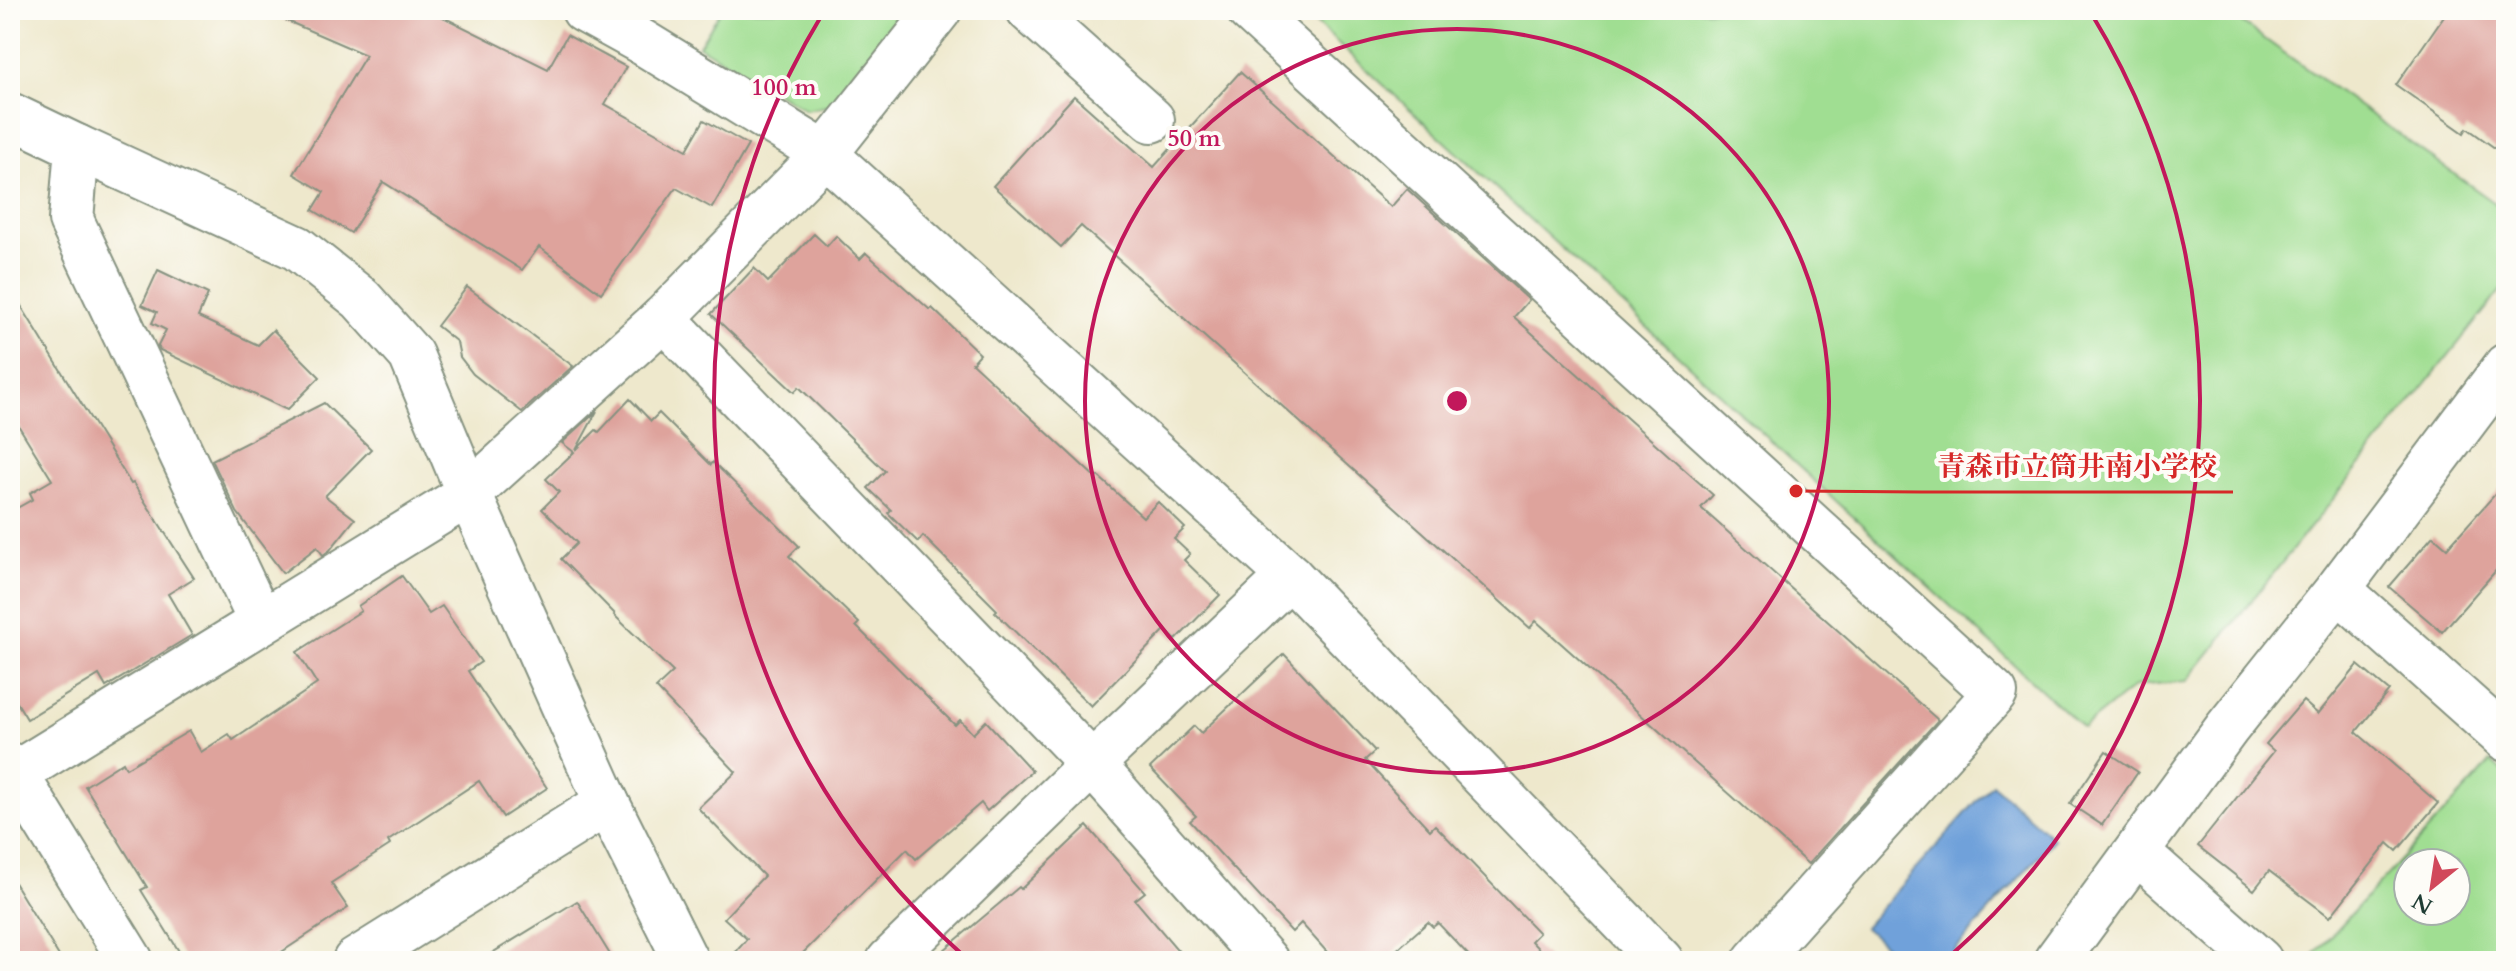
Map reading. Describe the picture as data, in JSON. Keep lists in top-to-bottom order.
{
  "places": ["青森市立筒井南小学校"],
  "north": "bottom left",
  "rings": ["100 m", "50 m"]
}
